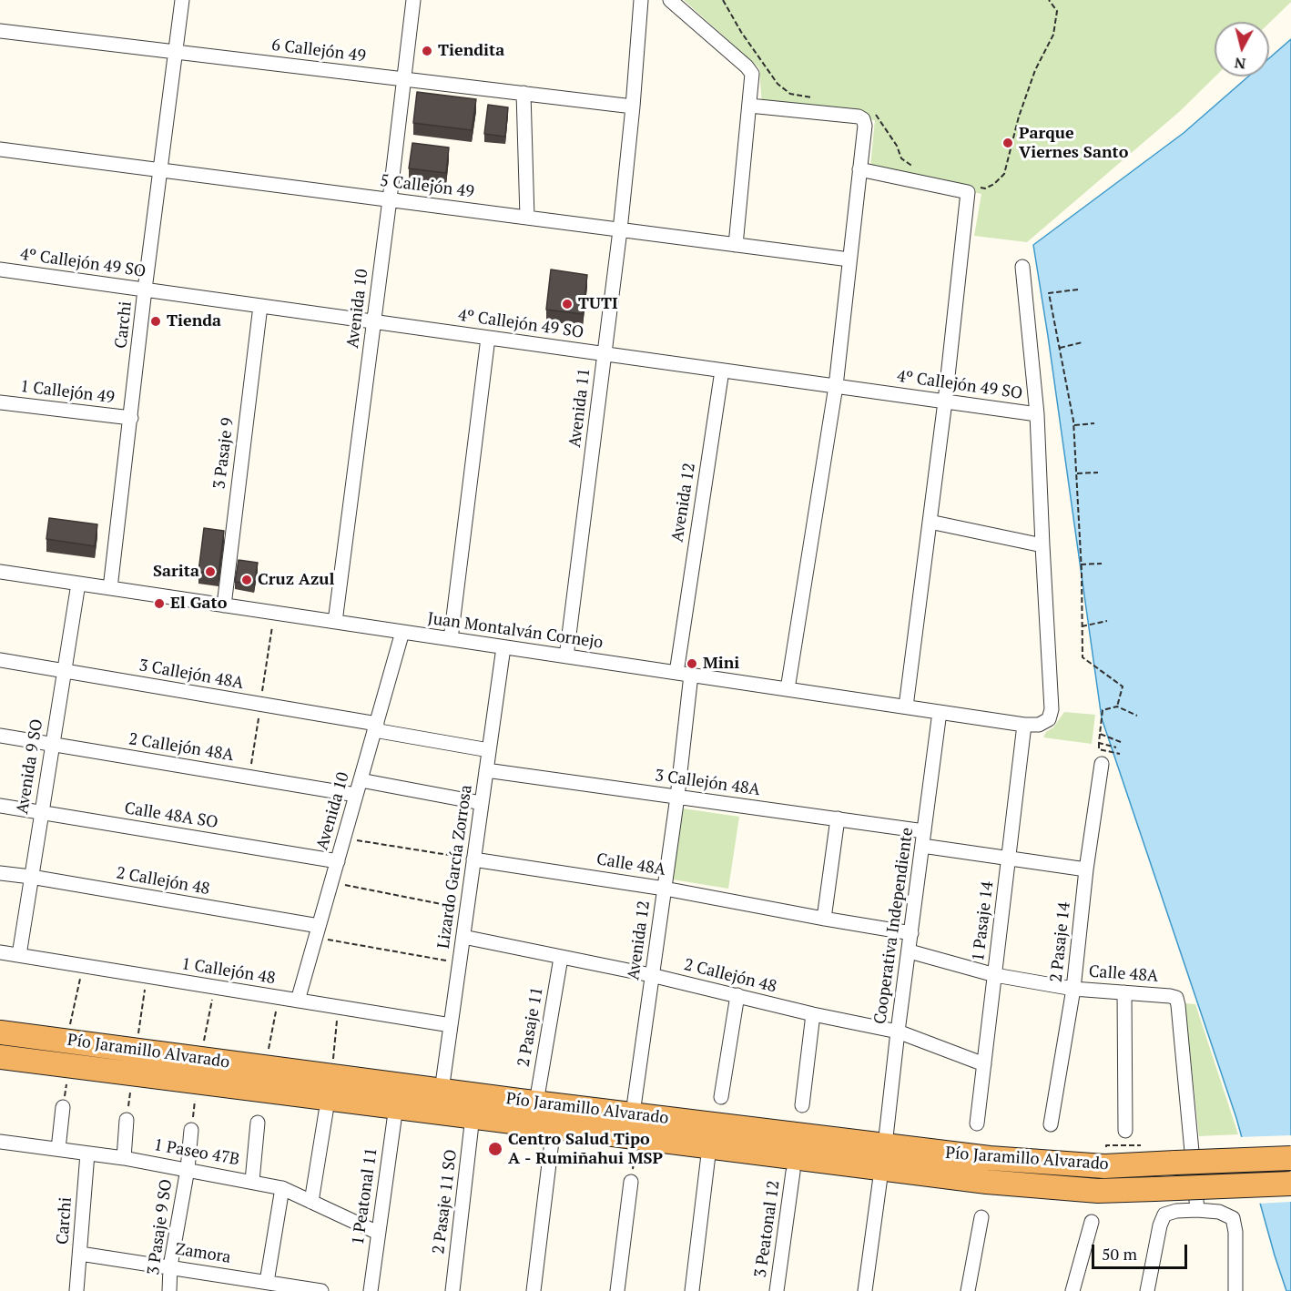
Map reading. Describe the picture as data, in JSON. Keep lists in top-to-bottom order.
{
  "streets": {
    "highway": ["Pío Jaramillo Alvarado"],
    "street": [
      "6 Callejón 49",
      "5 Callejón 49",
      "4º Callejón 49 SO",
      "Avenida 10",
      "Carchi",
      "1 Callejón 49",
      "Avenida 11",
      "3 Pasaje 9",
      "Avenida 12",
      "Juan Montalván Cornejo",
      "3 Callejón 48A",
      "2 Callejón 48A",
      "Avenida 9 SO",
      "Calle 48A SO",
      "Calle 48A",
      "Lizardo García Zorrosa",
      "2 Callejón 48",
      "1 Pasaje 14",
      "Cooperativa Independiente",
      "2 Pasaje 14",
      "1 Callejón 48",
      "2 Pasaje 11",
      "1 Paseo 47B",
      "1 Peatonal 11",
      "2 Pasaje 11 SO",
      "3 Pasaje 9 SO",
      "3 Peatonal 12",
      "Zamora"
    ]
  },
  "crossings": [
    ["6 Callejón 49", "Avenida 10"],
    ["6 Callejón 49", "Carchi"],
    ["6 Callejón 49", "Avenida 11"],
    ["5 Callejón 49", "Avenida 10"],
    ["5 Callejón 49", "Carchi"],
    ["5 Callejón 49", "Avenida 11"],
    ["4º Callejón 49 SO", "Avenida 10"],
    ["4º Callejón 49 SO", "Carchi"],
    ["4º Callejón 49 SO", "Avenida 11"],
    ["4º Callejón 49 SO", "3 Pasaje 9"],
    ["4º Callejón 49 SO", "Avenida 12"],
    ["Avenida 10", "Juan Montalván Cornejo"],
    ["Avenida 10", "3 Callejón 48A"],
    ["Avenida 10", "2 Callejón 48A"],
    ["Avenida 10", "Calle 48A SO"],
    ["Avenida 10", "2 Callejón 48"],
    ["Avenida 10", "1 Callejón 48"],
    ["Carchi", "1 Callejón 49"],
    ["Carchi", "Juan Montalván Cornejo"],
    ["Carchi", "1 Paseo 47B"],
    ["Carchi", "Zamora"],
    ["Avenida 11", "Juan Montalván Cornejo"],
    ["3 Pasaje 9", "Juan Montalván Cornejo"],
    ["Avenida 12", "Juan Montalván Cornejo"],
    ["Avenida 12", "3 Callejón 48A"],
    ["Avenida 12", "Calle 48A"],
    ["Avenida 12", "2 Callejón 48"],
    ["Avenida 12", "Pío Jaramillo Alvarado"],
    ["Juan Montalván Cornejo", "Avenida 9 SO"],
    ["Juan Montalván Cornejo", "Lizardo García Zorrosa"],
    ["Juan Montalván Cornejo", "1 Pasaje 14"],
    ["Juan Montalván Cornejo", "Cooperativa Independiente"],
    ["3 Callejón 48A", "Avenida 9 SO"],
    ["3 Callejón 48A", "Lizardo García Zorrosa"],
    ["3 Callejón 48A", "Cooperativa Independiente"],
    ["2 Callejón 48A", "Avenida 9 SO"],
    ["Avenida 9 SO", "Calle 48A SO"],
    ["Avenida 9 SO", "2 Callejón 48"],
    ["Avenida 9 SO", "1 Callejón 48"],
    ["Calle 48A", "Lizardo García Zorrosa"],
    ["Calle 48A", "1 Pasaje 14"],
    ["Calle 48A", "Cooperativa Independiente"],
    ["Calle 48A", "2 Pasaje 14"],
    ["Lizardo García Zorrosa", "2 Callejón 48"],
    ["Lizardo García Zorrosa", "1 Callejón 48"],
    ["Lizardo García Zorrosa", "Pío Jaramillo Alvarado"],
    ["2 Callejón 48", "1 Pasaje 14"],
    ["2 Callejón 48", "Cooperativa Independiente"],
    ["2 Callejón 48", "2 Pasaje 11"],
    ["Cooperativa Independiente", "Pío Jaramillo Alvarado"],
    ["2 Pasaje 11", "Pío Jaramillo Alvarado"],
    ["Pío Jaramillo Alvarado", "1 Peatonal 11"],
    ["Pío Jaramillo Alvarado", "2 Pasaje 11 SO"],
    ["1 Paseo 47B", "1 Peatonal 11"],
    ["1 Paseo 47B", "3 Pasaje 9 SO"],
    ["3 Pasaje 9 SO", "Zamora"]
  ],
  "places": [
    "Tiendita",
    "Parque Viernes Santo",
    "TUTI",
    "Tienda",
    "Sarita",
    "Cruz Azul",
    "El Gato",
    "Mini",
    "Centro Salud Tipo A - Rumiñahui MSP"
  ],
  "scale_bar": "50 m",
  "north": "bottom"
}
